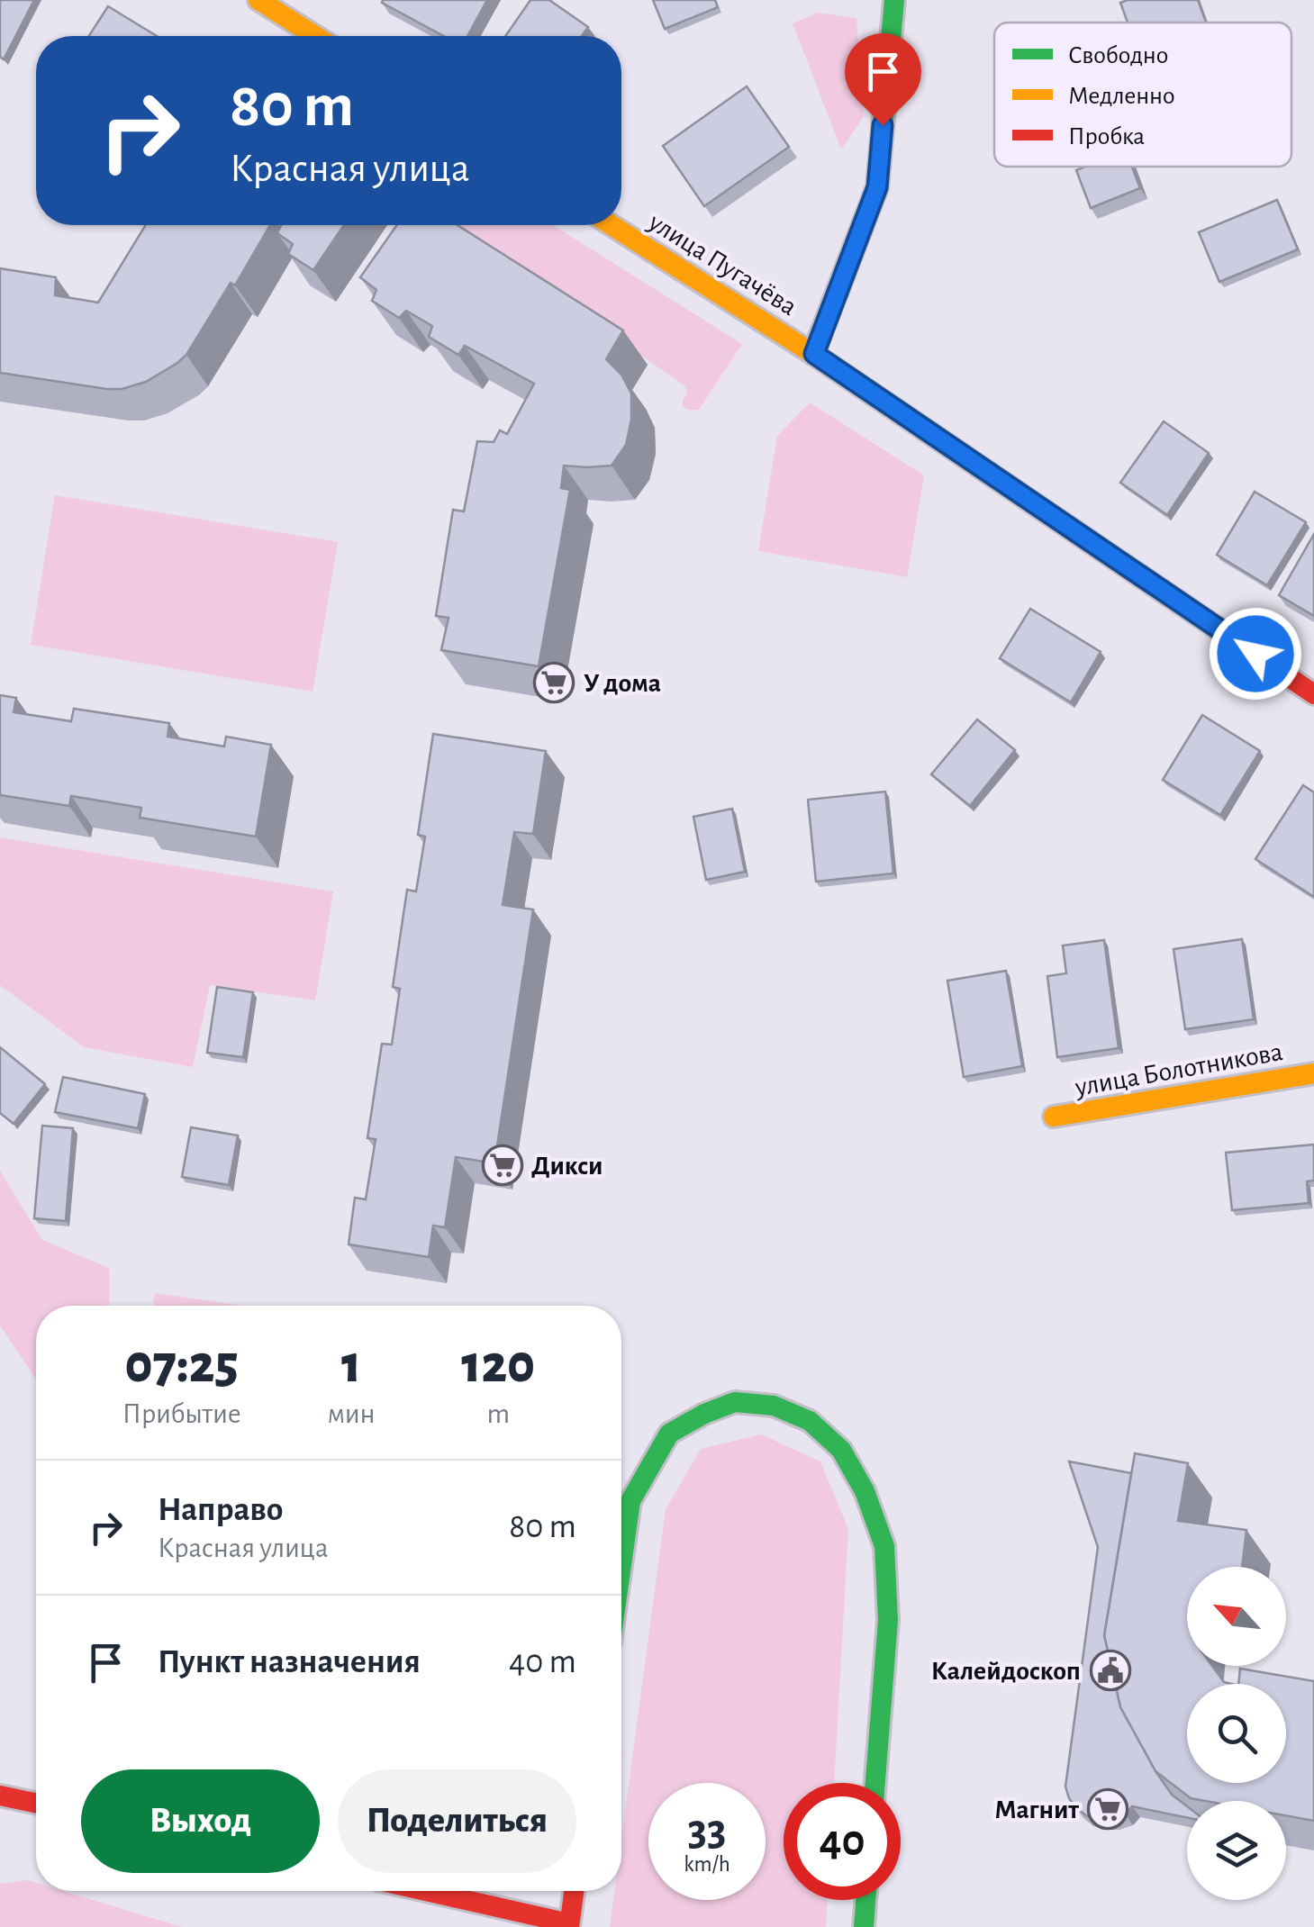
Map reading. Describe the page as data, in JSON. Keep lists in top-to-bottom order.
{
  "streets": {
    "street": ["улица Пугачёва", "улица Болотникова"]
  },
  "places": {
    "supermarket": ["У дома", "Дикси", "Магнит"],
    "public building": ["Калейдоскоп"]
  },
  "legend": ["Свободно", "Медленно", "Пробка"],
  "north": "top left",
  "page": {
    "turn": ["80 m", "Красная улица"],
    "eta": [
      "07:25",
      "Прибытие",
      "1",
      "мин",
      "120",
      "m"
    ],
    "list": [
      {
        "name": "Направо",
        "note": "Красная улица",
        "value": "80 m"
      },
      {
        "name": "Пункт назначения",
        "value": "40 m"
      }
    ],
    "buttons": ["Выход", "Поделиться"],
    "speed": "33 km/h",
    "limit": "40"
  }
}
